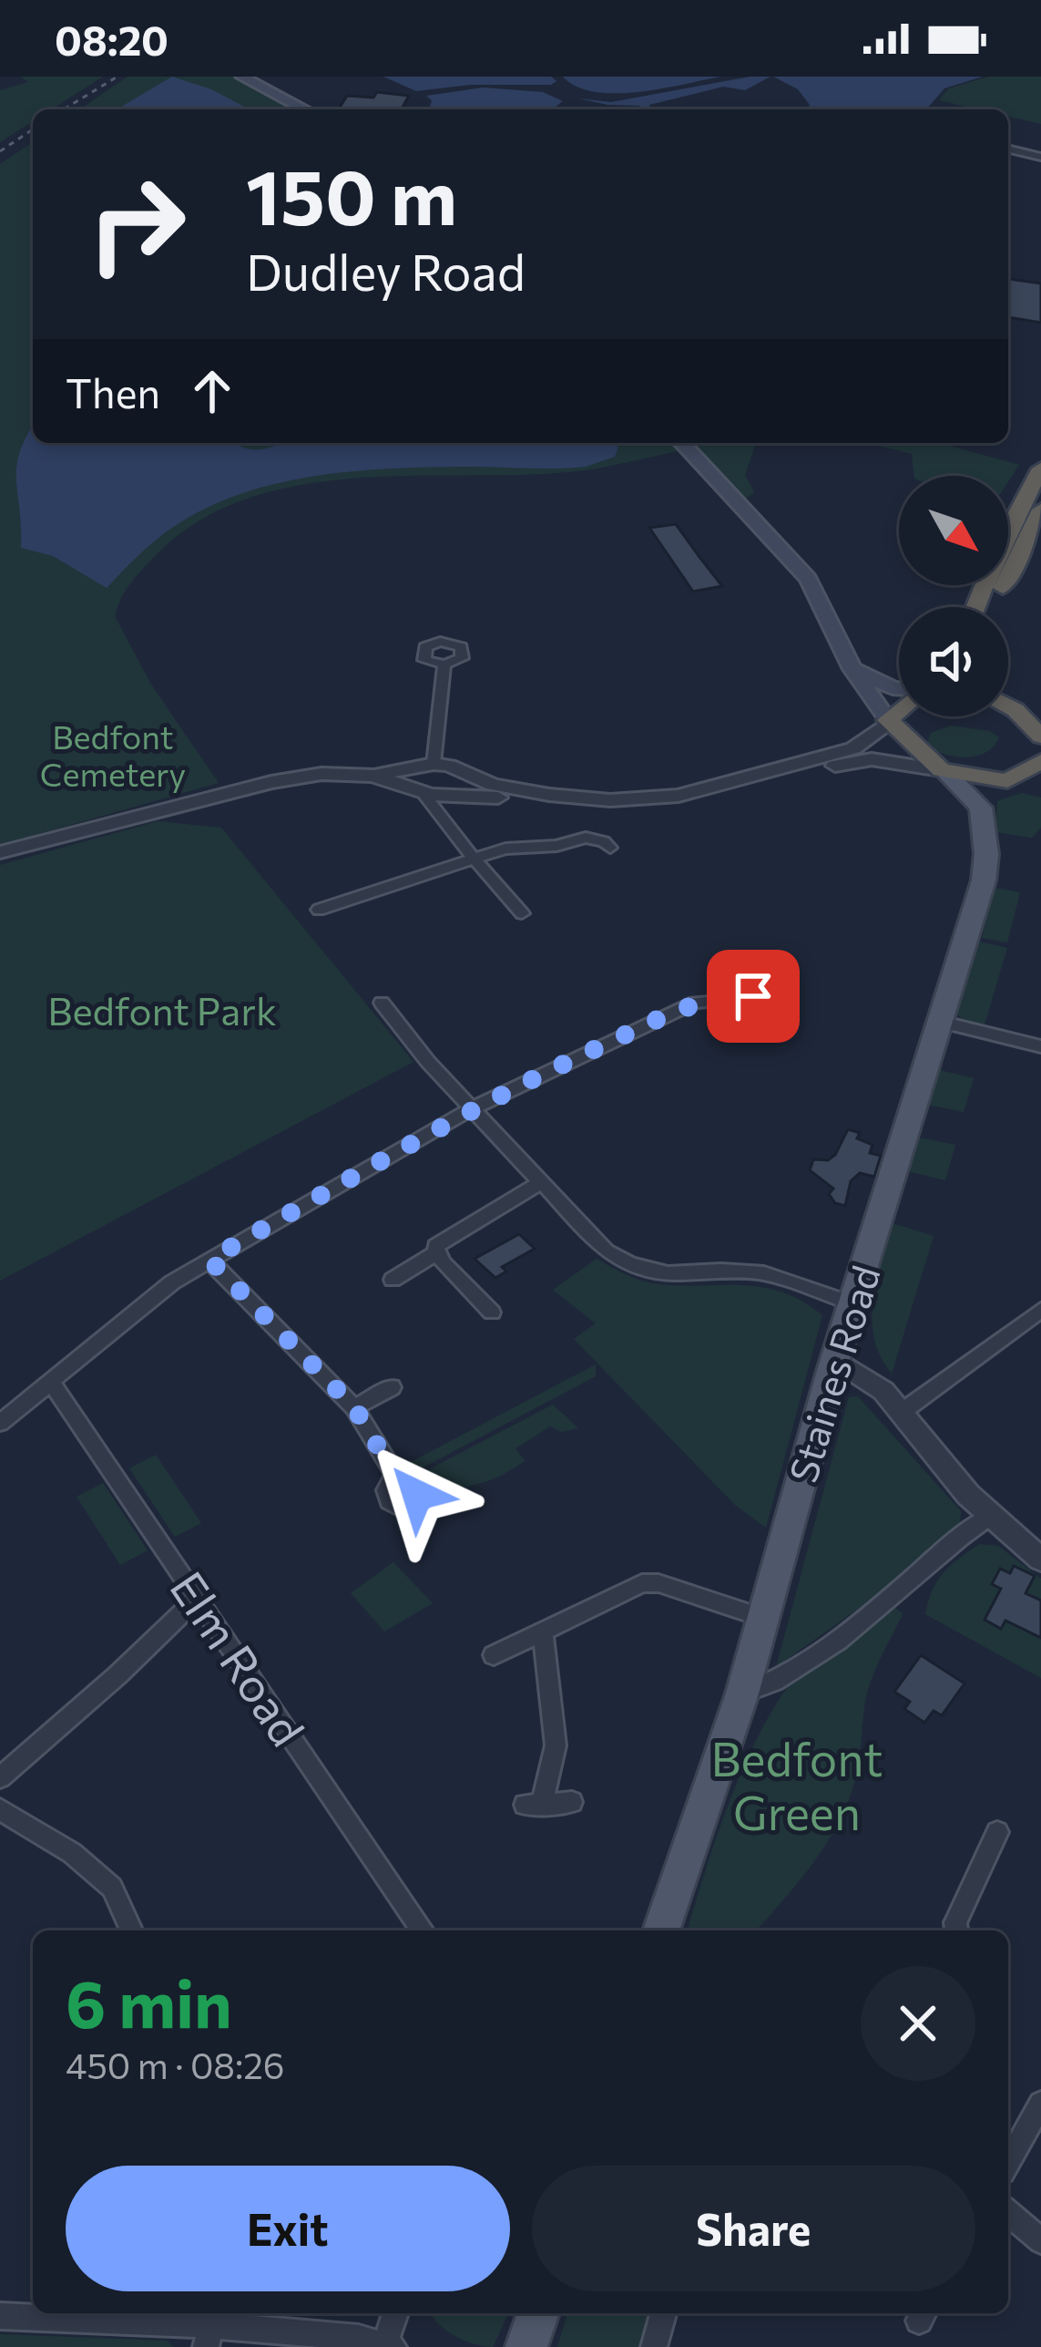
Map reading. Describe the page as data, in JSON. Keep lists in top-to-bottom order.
{
  "streets": {
    "main road": ["Staines Road"],
    "street": ["Elm Road"]
  },
  "parks": ["Bedfont Cemetery", "Bedfont Park", "Bedfont Green"],
  "north": "bottom right",
  "page": {
    "status": "08:20",
    "turn": ["150 m", "Dudley Road"],
    "then": "Then",
    "heading": ["6 min", "450 m · 08:26"],
    "buttons": ["Exit", "Share"]
  }
}
